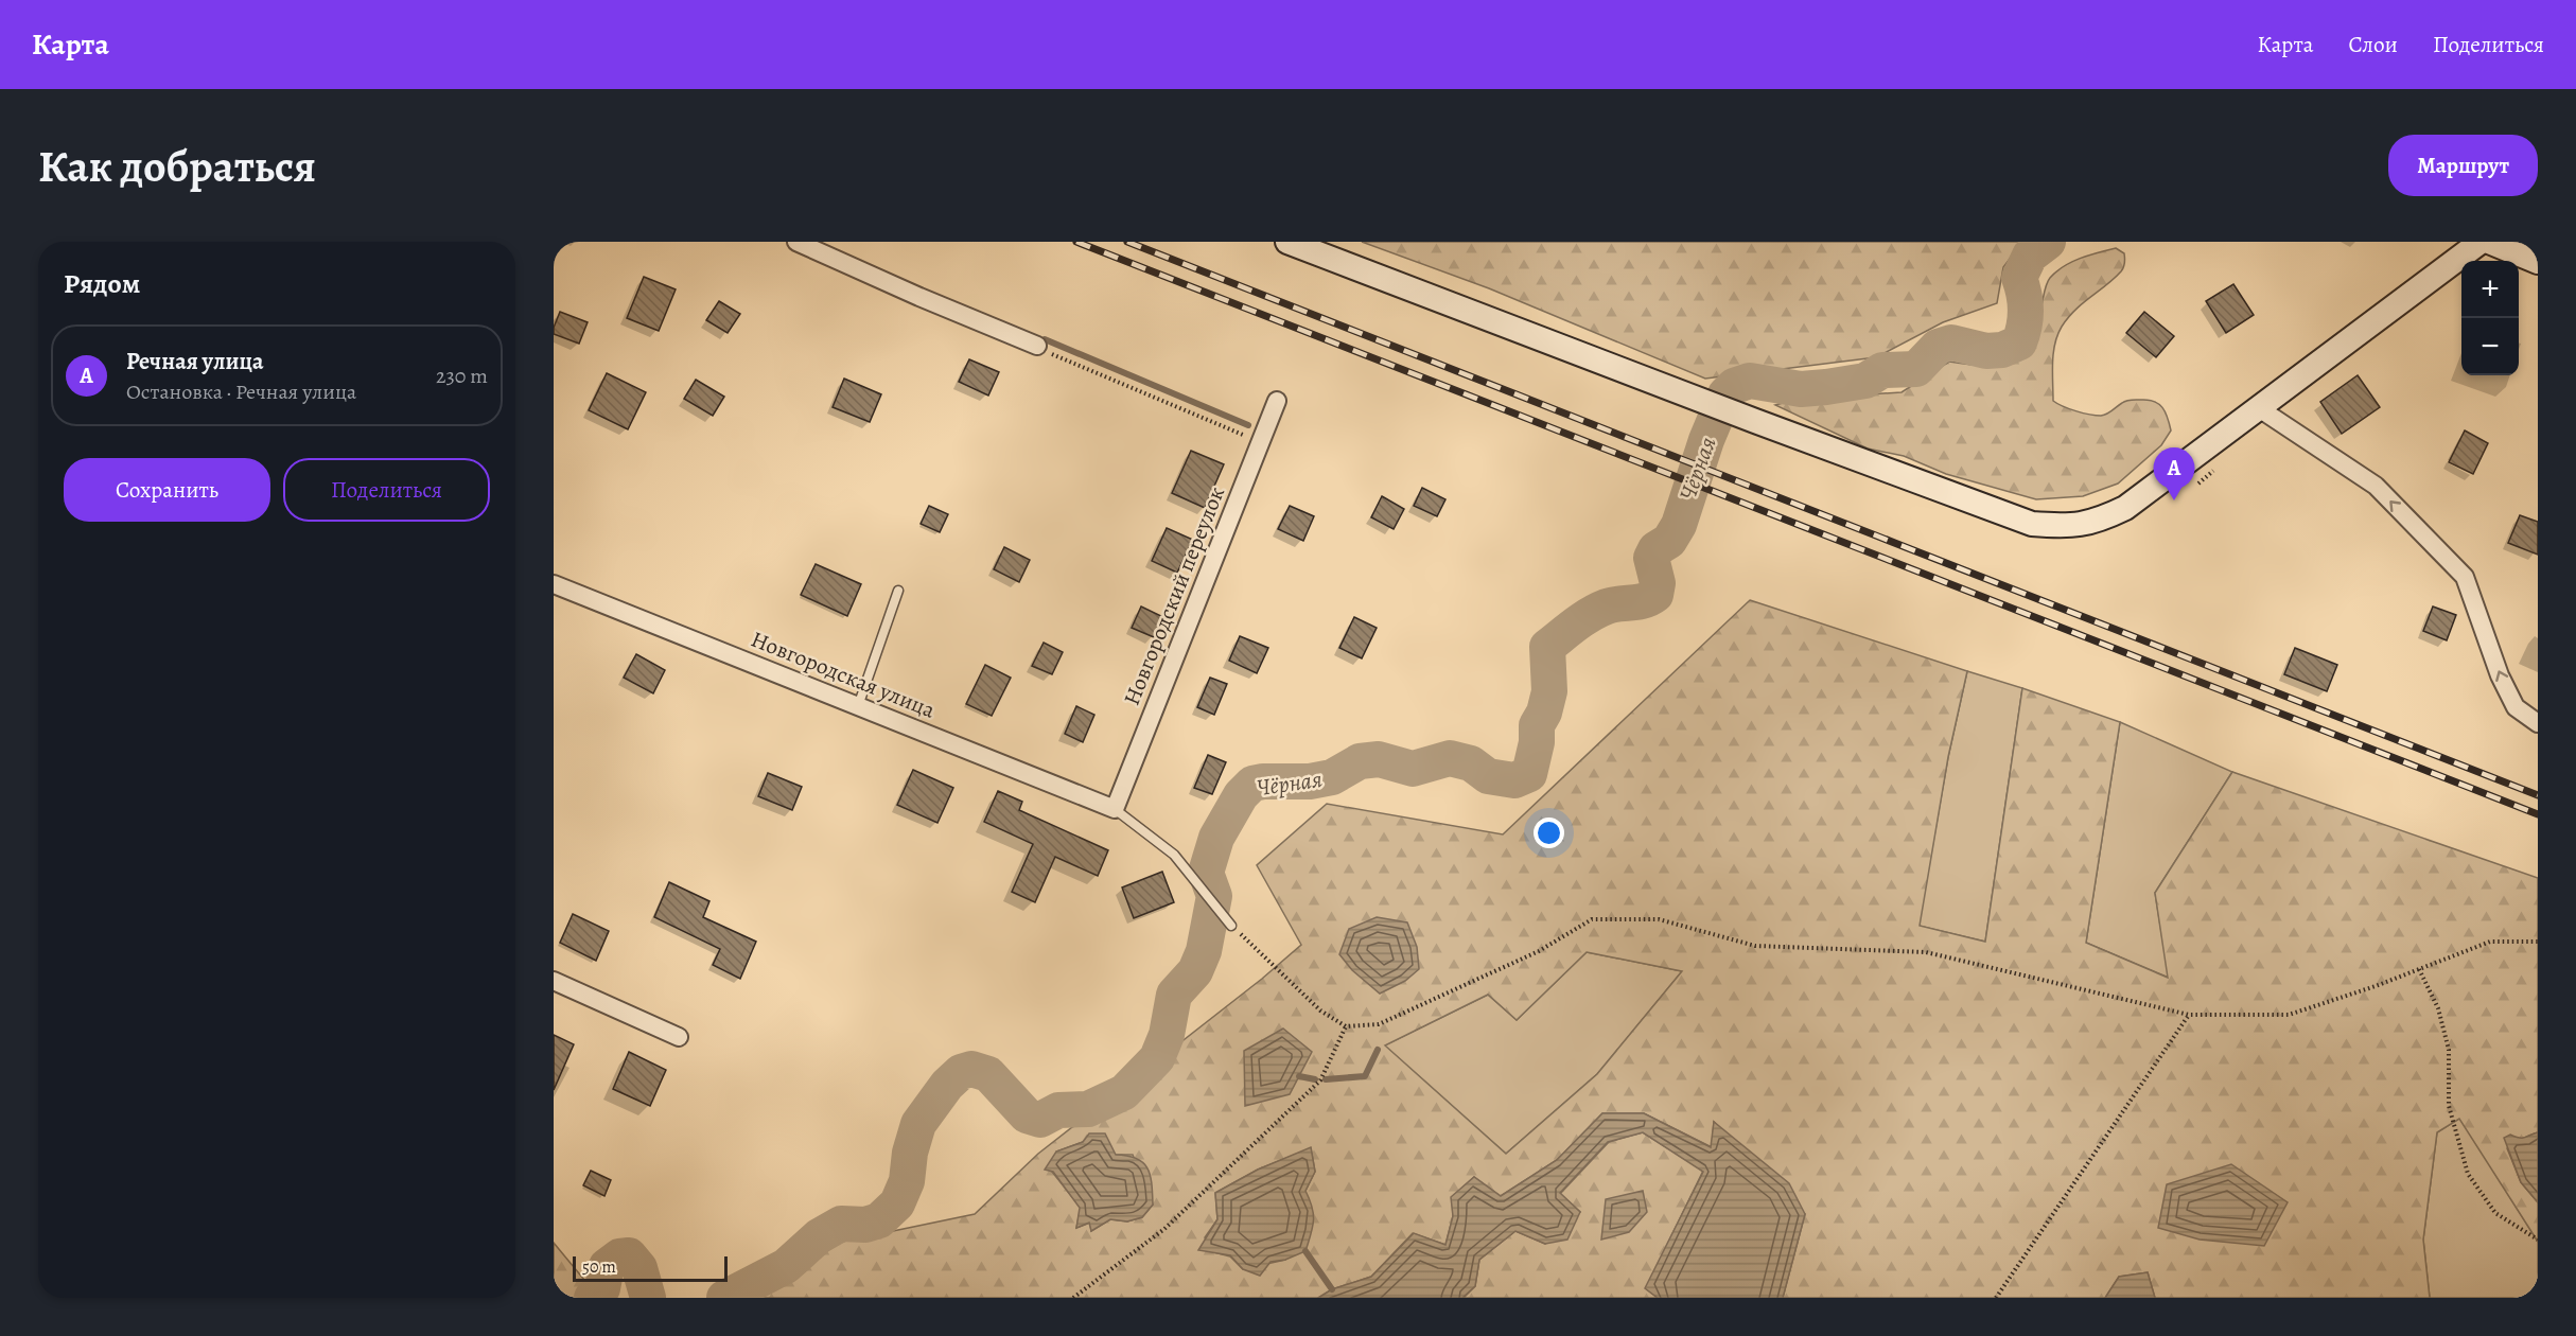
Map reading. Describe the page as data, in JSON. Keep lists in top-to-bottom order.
{
  "streets": {
    "street": ["Новгородский переулок", "Новгородская улица"]
  },
  "crossings": [
    ["Новгородский переулок", "Новгородская улица"]
  ],
  "water": ["Чёрная"],
  "scale_bar": "50 m",
  "page": {
    "header": "Карта",
    "nav": ["Карта", "Слои", "Поделиться"],
    "buttons": [
      "Маршрут",
      ["Сохранить", "Поделиться"]
    ],
    "title": "Как добраться",
    "heading": "Рядом",
    "map_buttons": ["+", "−"],
    "list": [
      {
        "mark": "A",
        "name": "Речная улица",
        "note": "Остановка · Речная улица",
        "value": "230 m"
      }
    ],
    "pins": "A",
    "scale": "50 m"
  }
}
